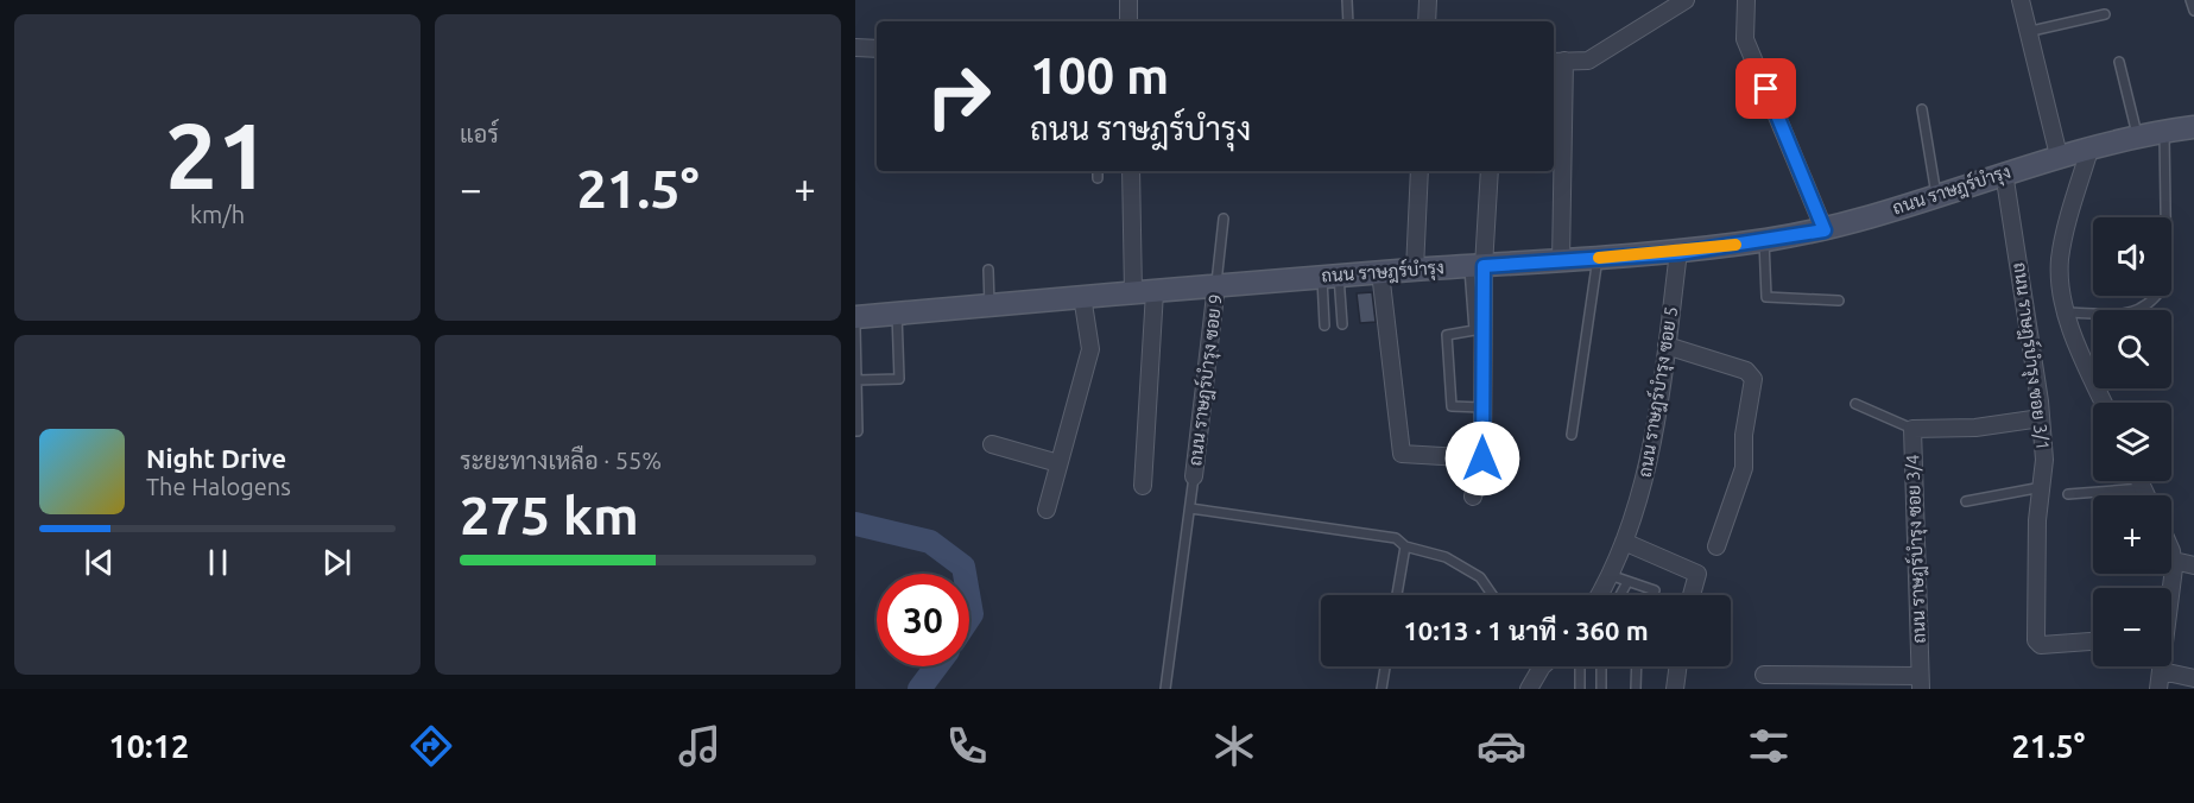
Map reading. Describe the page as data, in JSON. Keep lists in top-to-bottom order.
{
  "streets": {
    "street": [
      "ถนน ราษฎร์บำรุง",
      "ถนน ราษฎร์บำรุง ซอย 3/1",
      "ถนน ราษฎร์บำรุง ซอย 9",
      "ถนน ราษฎร์บำรุง ซอย 5",
      "ถนน ราษฎร์บำรุง ซอย 3/4"
    ]
  },
  "crossings": [
    ["ถนน ราษฎร์บำรุง", "ถนน ราษฎร์บำรุง ซอย 3/1"],
    ["ถนน ราษฎร์บำรุง", "ถนน ราษฎร์บำรุง ซอย 9"],
    ["ถนน ราษฎร์บำรุง", "ถนน ราษฎร์บำรุง ซอย 5"],
    ["ถนน ราษฎร์บำรุง ซอย 3/1", "ถนน ราษฎร์บำรุง ซอย 3/4"]
  ],
  "page": {
    "tile": [
      ["21", "km/h"],
      "แอร์",
      ["ระยะทางเหลือ · 55%", "275 km"]
    ],
    "turn": ["100 m", "ถนน ราษฎร์บำรุง"],
    "heat": ["−", "21.5°", "+"],
    "map_buttons": ["+", "−"],
    "song": ["Night Drive", "The Halogens"],
    "limit": "30",
    "trip": "10:13 · 1 นาที · 360 m",
    "tabs": ["10:12", "21.5°"]
  }
}
